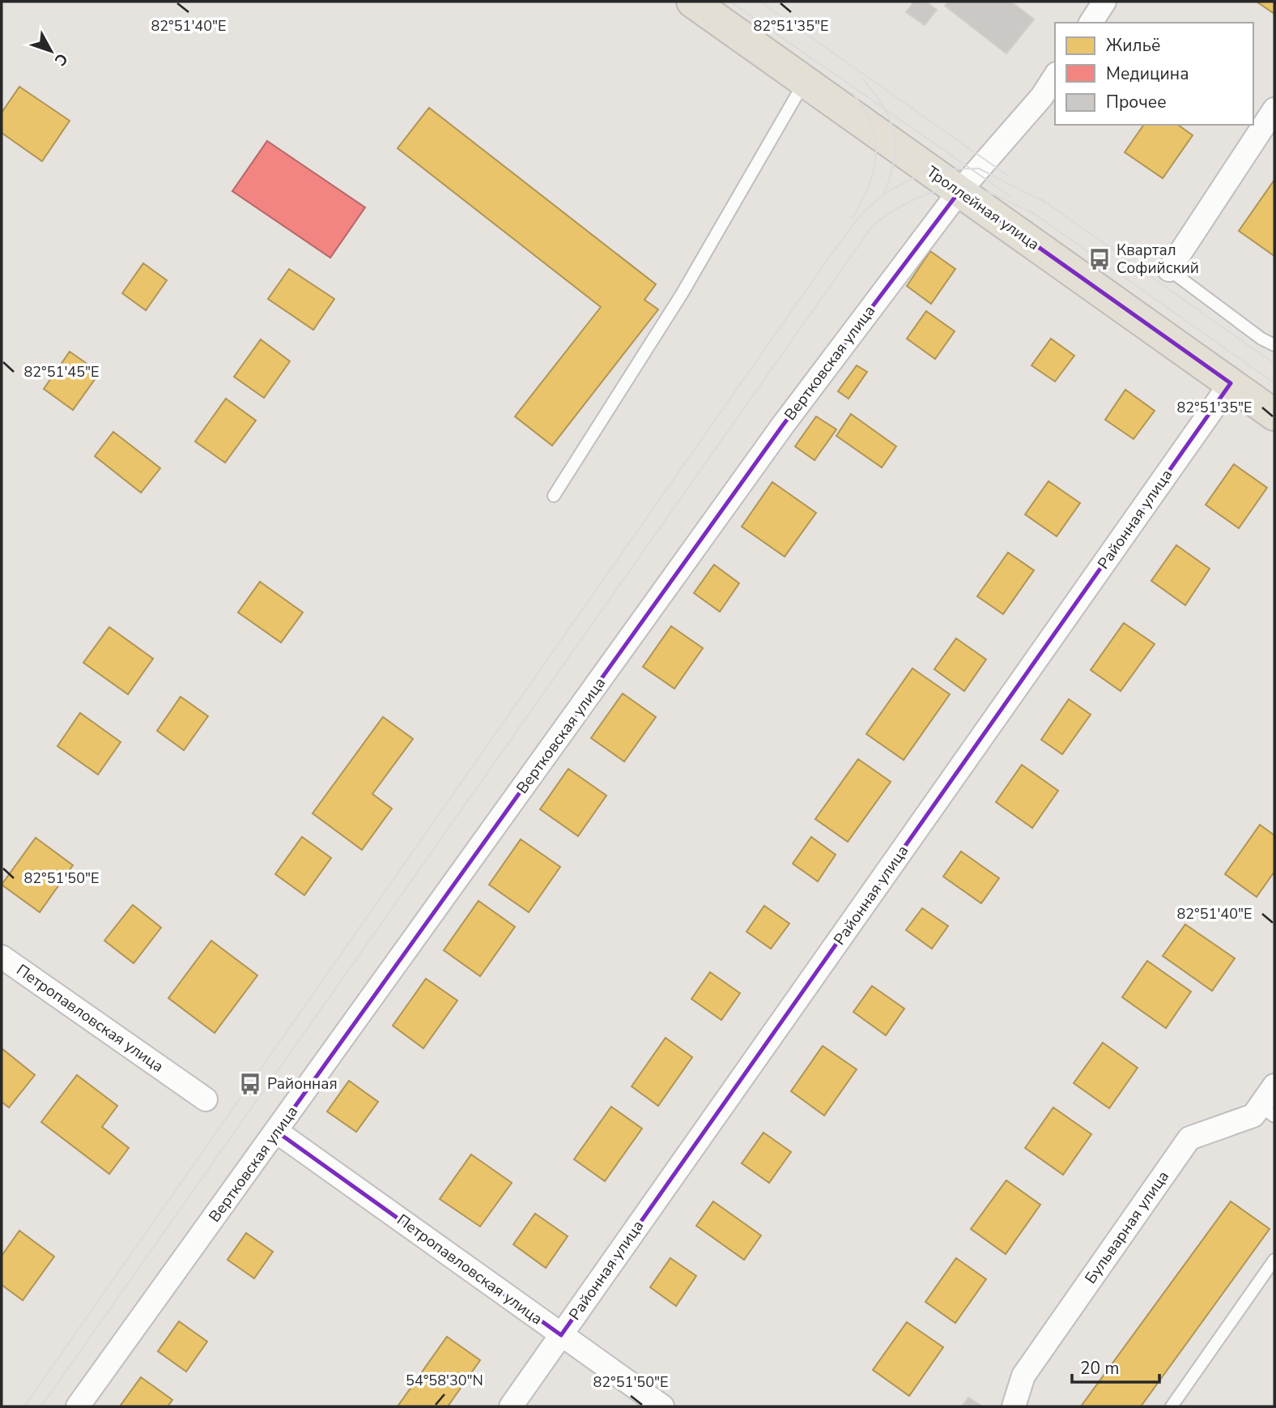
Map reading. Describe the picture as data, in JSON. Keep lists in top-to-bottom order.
{
  "streets": {
    "main road": ["Троллейная улица"],
    "street": [
      "Вертковская улица",
      "Районная улица",
      "Петропавловская улица",
      "Бульварная улица"
    ]
  },
  "crossings": [
    ["Троллейная улица", "Вертковская улица"],
    ["Троллейная улица", "Районная улица"],
    ["Вертковская улица", "Петропавловская улица"],
    ["Районная улица", "Петропавловская улица"]
  ],
  "places": {
    "bus stop": ["Квартал Софийский", "Районная"]
  },
  "legend": ["Жильё", "Медицина", "Прочее"],
  "scale_bar": "20 m",
  "north": "bottom right",
  "coordinates": [
    "82°51'40\"E",
    "82°51'35\"E",
    "82°51'45\"E",
    "82°51'50\"E",
    "54°58'30\"N"
  ]
}
